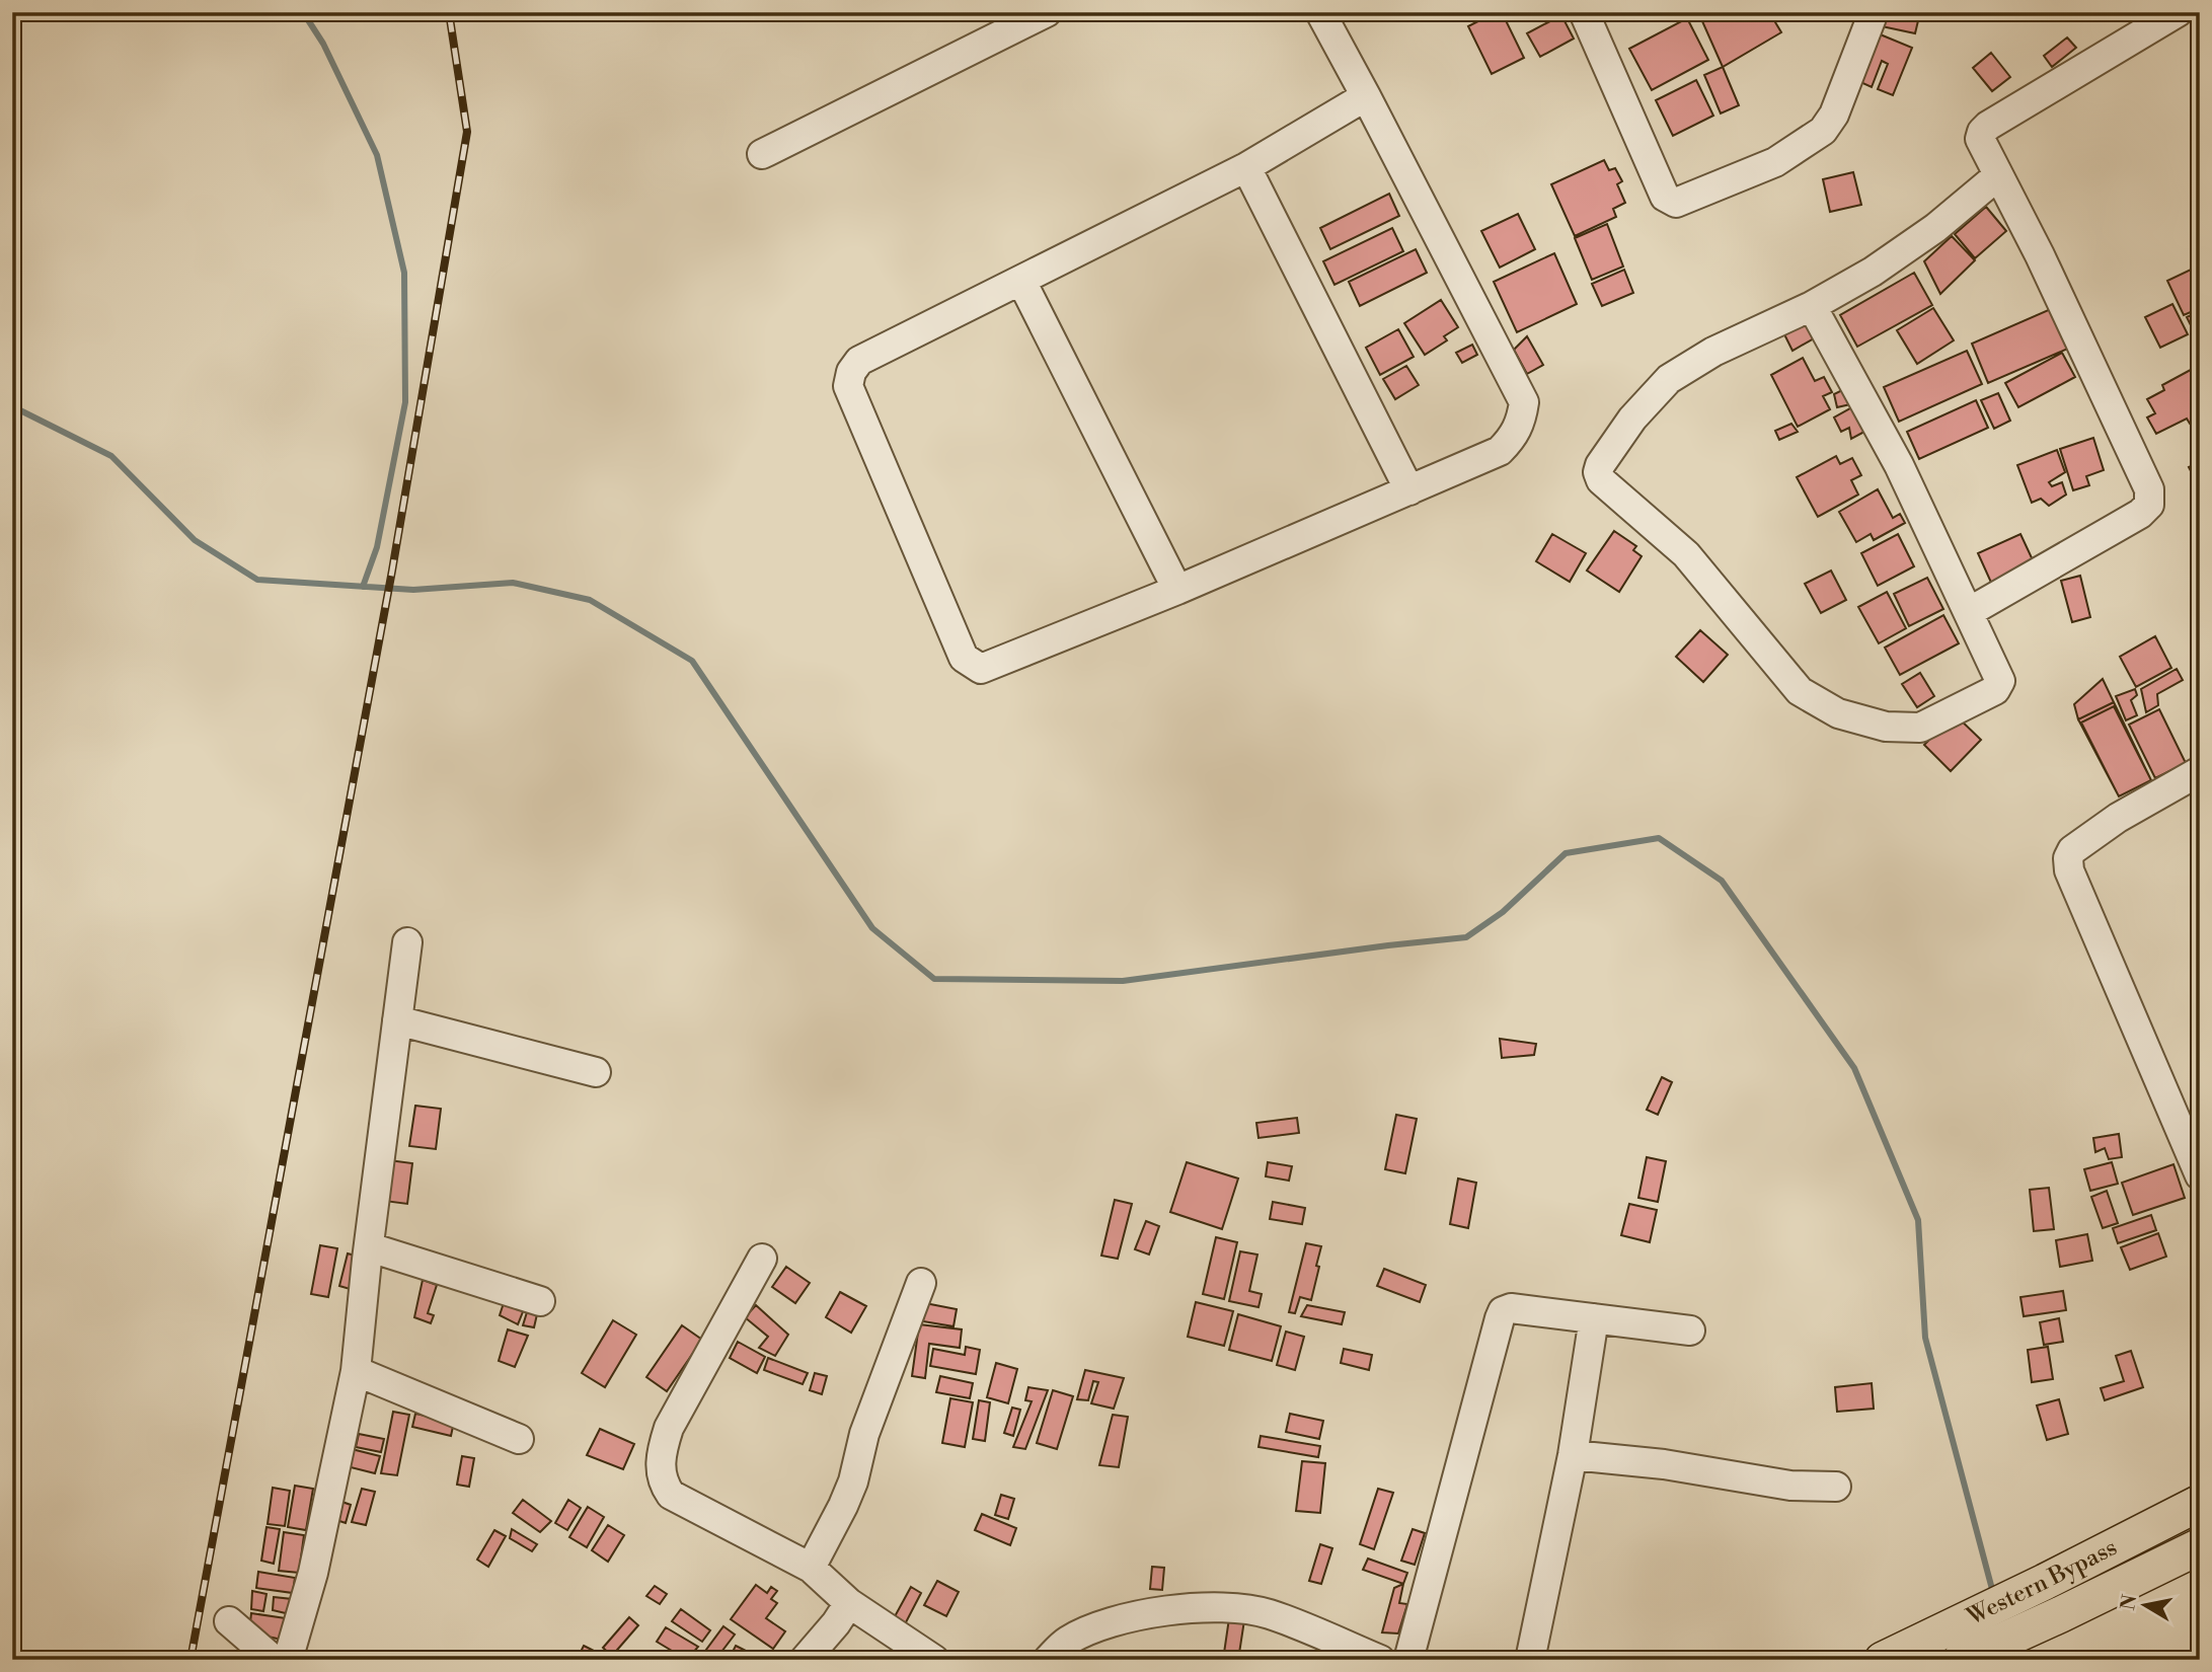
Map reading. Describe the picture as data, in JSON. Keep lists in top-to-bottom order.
{
  "streets": {
    "main road": ["Western Bypass"]
  },
  "north": "left"
}
